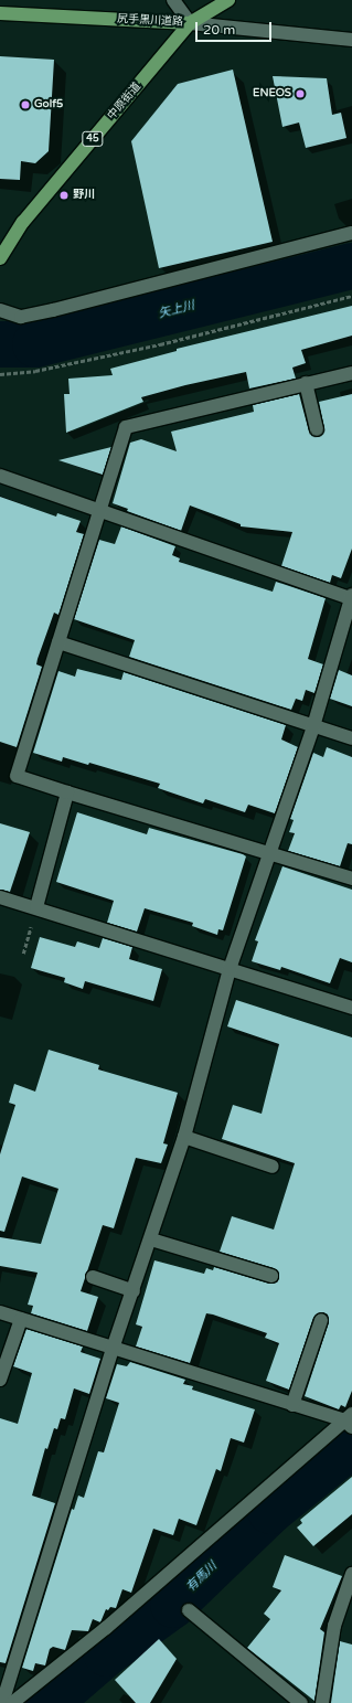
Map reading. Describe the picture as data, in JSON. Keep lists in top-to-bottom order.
{
  "streets": {
    "main road": ["尻手黒川道路", "中原街道", "45"]
  },
  "crossings": [
    ["尻手黒川道路", "中原街道"]
  ],
  "water": ["矢上川", "有馬川"],
  "places": ["ENEOS", "Golf5", "野川"],
  "scale_bar": "20 m"
}
